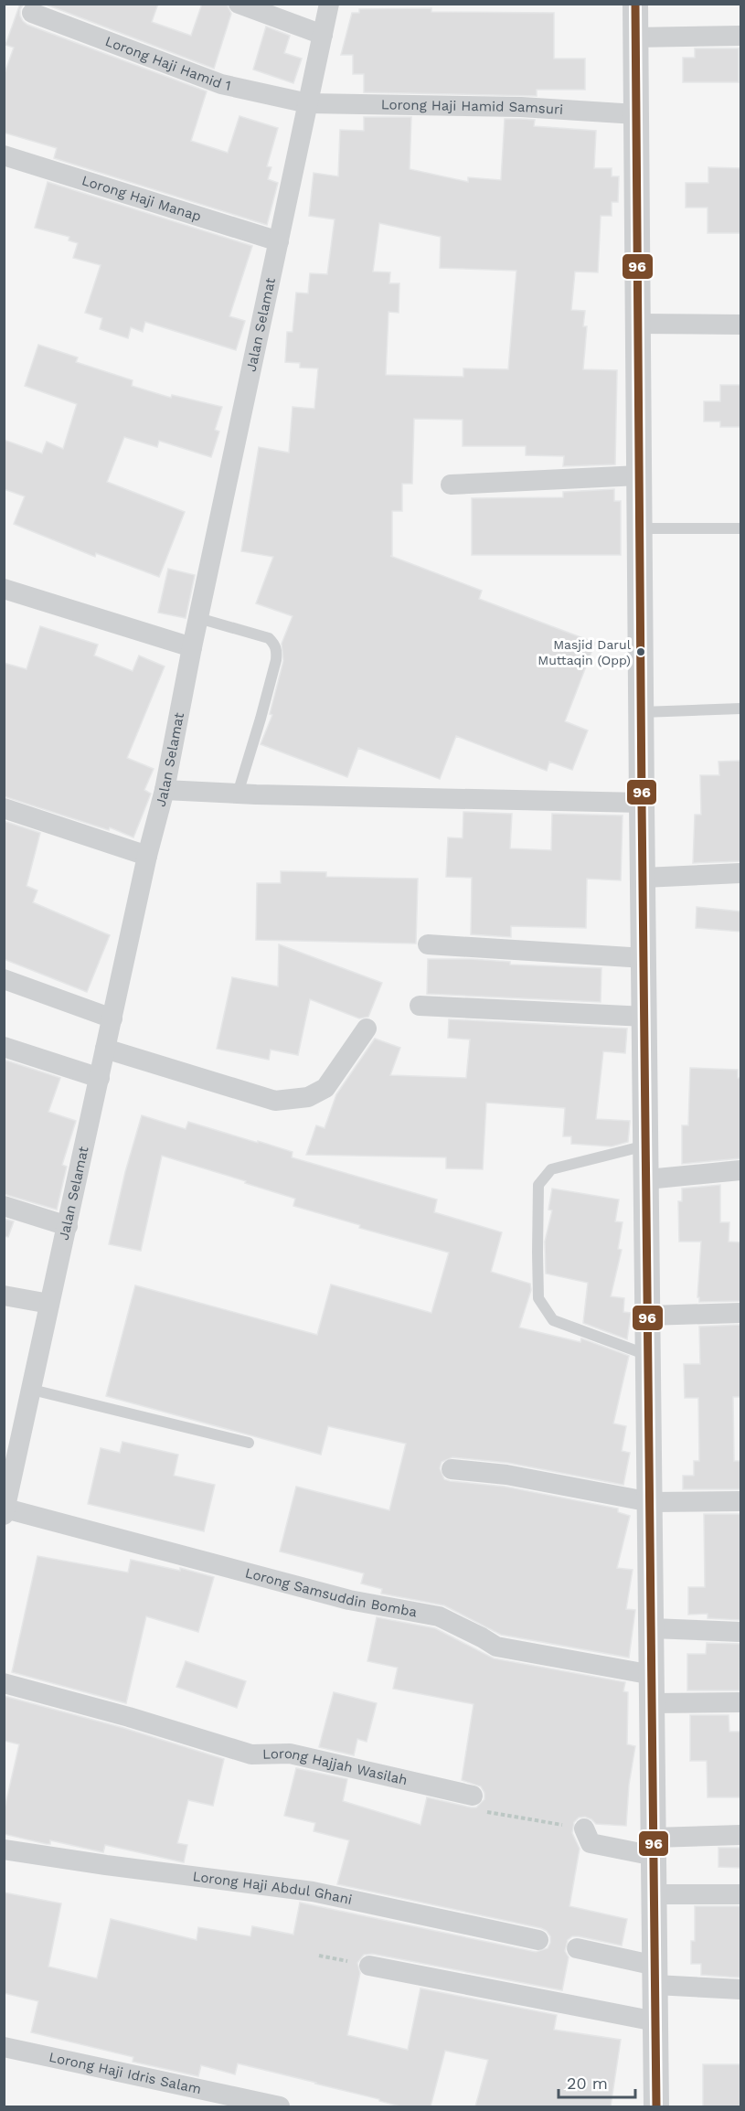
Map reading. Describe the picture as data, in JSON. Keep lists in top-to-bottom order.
{
  "streets": {
    "street": [
      "Lorong Haji Hamid 1",
      "Lorong Haji Hamid Samsuri",
      "Lorong Haji Manap",
      "Jalan Selamat",
      "Lorong Samsuddin Bomba",
      "Lorong Hajjah Wasilah",
      "Lorong Haji Abdul Ghani",
      "Lorong Haji Idris Salam"
    ]
  },
  "crossings": [
    ["Lorong Haji Hamid 1", "Lorong Haji Hamid Samsuri"],
    ["Lorong Haji Hamid 1", "Jalan Selamat"],
    ["Lorong Haji Hamid Samsuri", "Jalan Selamat"],
    ["Lorong Haji Manap", "Jalan Selamat"],
    ["Jalan Selamat", "Lorong Samsuddin Bomba"]
  ],
  "places": ["Masjid Darul Muttaqin (Opp)"],
  "lines": ["transit line 96"],
  "scale_bar": "20 m"
}
